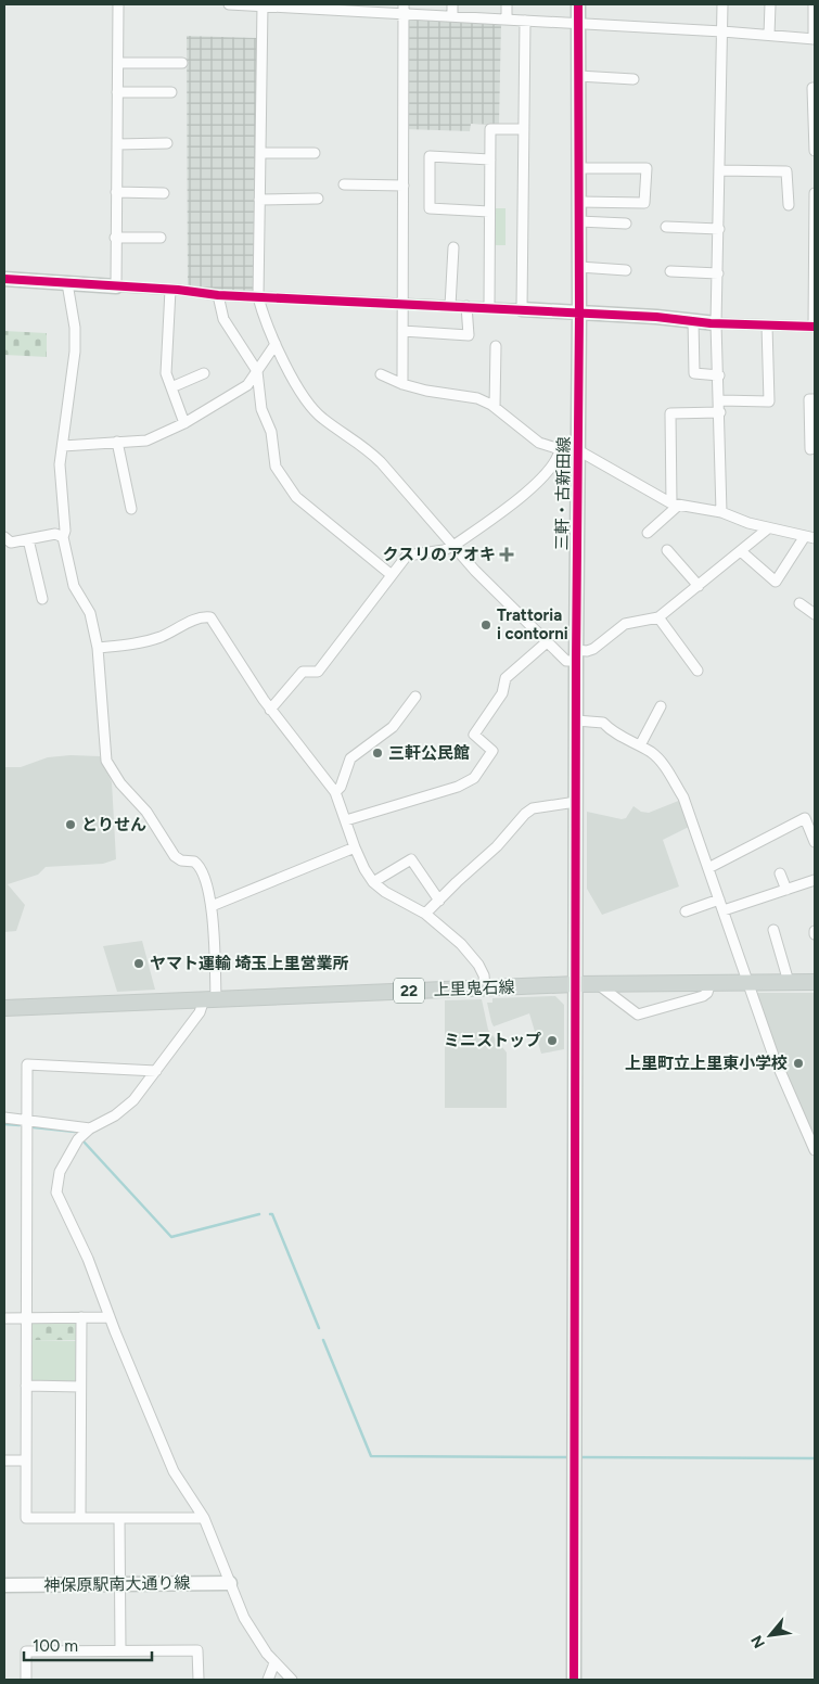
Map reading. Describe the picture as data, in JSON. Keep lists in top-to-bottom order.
{
  "streets": {
    "main road": ["上里鬼石線", "22"],
    "street": ["三軒・古新田線", "神保原駅南大通り線"]
  },
  "crossings": [
    ["三軒・古新田線", "上里鬼石線"]
  ],
  "places": {
    "health": ["クスリのアオキ"],
    "other": [
      "Trattoria i contorni",
      "三軒公民館",
      "とりせん",
      "ヤマト運輸 埼玉上里営業所",
      "ミニストップ",
      "上里町立上里東小学校"
    ]
  },
  "scale_bar": "100 m",
  "north": "bottom left"
}
